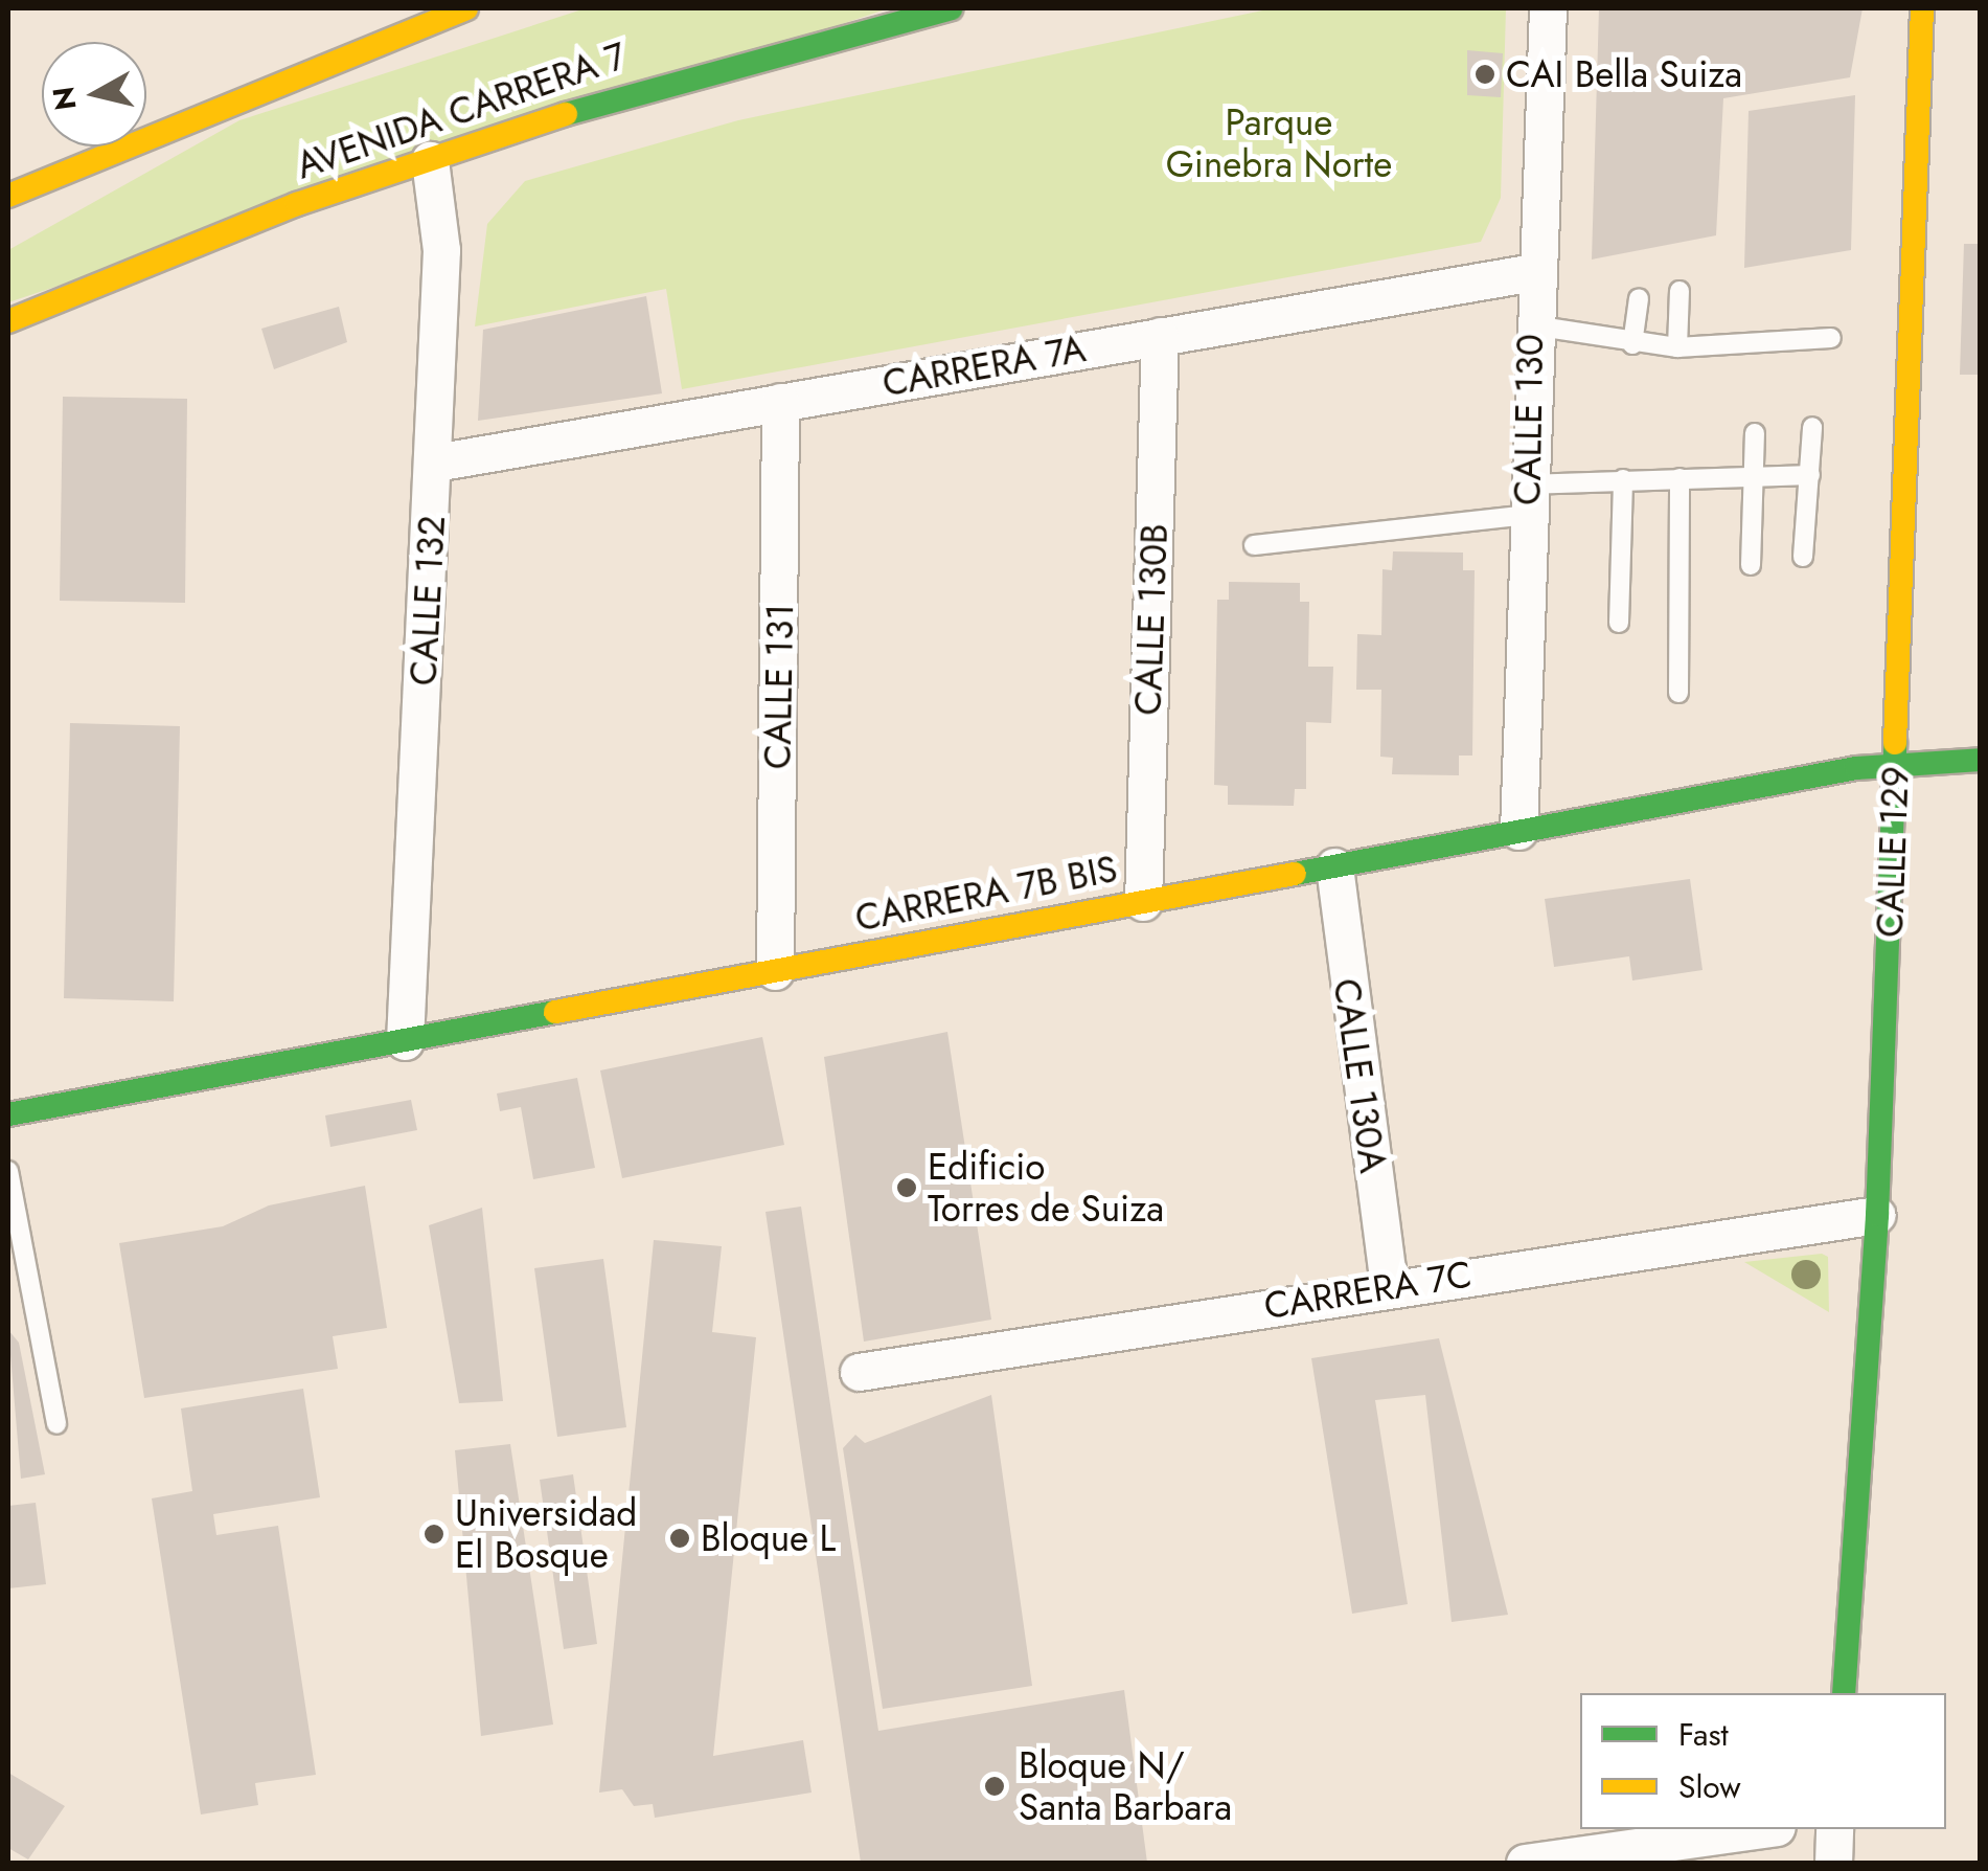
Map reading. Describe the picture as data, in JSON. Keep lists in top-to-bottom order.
{
  "streets": {
    "street": [
      "AVENIDA CARRERA 7",
      "CARRERA 7A",
      "CALLE 130",
      "CALLE 132",
      "CALLE 130B",
      "CALLE 131",
      "CALLE 129",
      "CARRERA 7B BIS",
      "CALLE 130A",
      "CARRERA 7C"
    ]
  },
  "crossings": [
    ["AVENIDA CARRERA 7", "CALLE 132"],
    ["CARRERA 7A", "CALLE 130"],
    ["CARRERA 7A", "CALLE 132"],
    ["CARRERA 7A", "CALLE 130B"],
    ["CARRERA 7A", "CALLE 131"],
    ["CALLE 130", "CARRERA 7B BIS"],
    ["CALLE 132", "CARRERA 7B BIS"],
    ["CALLE 130B", "CARRERA 7B BIS"],
    ["CALLE 131", "CARRERA 7B BIS"],
    ["CALLE 129", "CARRERA 7B BIS"],
    ["CALLE 129", "CARRERA 7C"],
    ["CARRERA 7B BIS", "CALLE 130A"],
    ["CALLE 130A", "CARRERA 7C"]
  ],
  "parks": ["Parque Ginebra Norte"],
  "places": [
    "CAI Bella Suiza",
    "Edificio Torres de Suiza",
    "Universidad El Bosque",
    "Bloque L",
    "Bloque N/ Santa Barbara"
  ],
  "legend": ["Fast", "Slow"],
  "north": "left"
}
